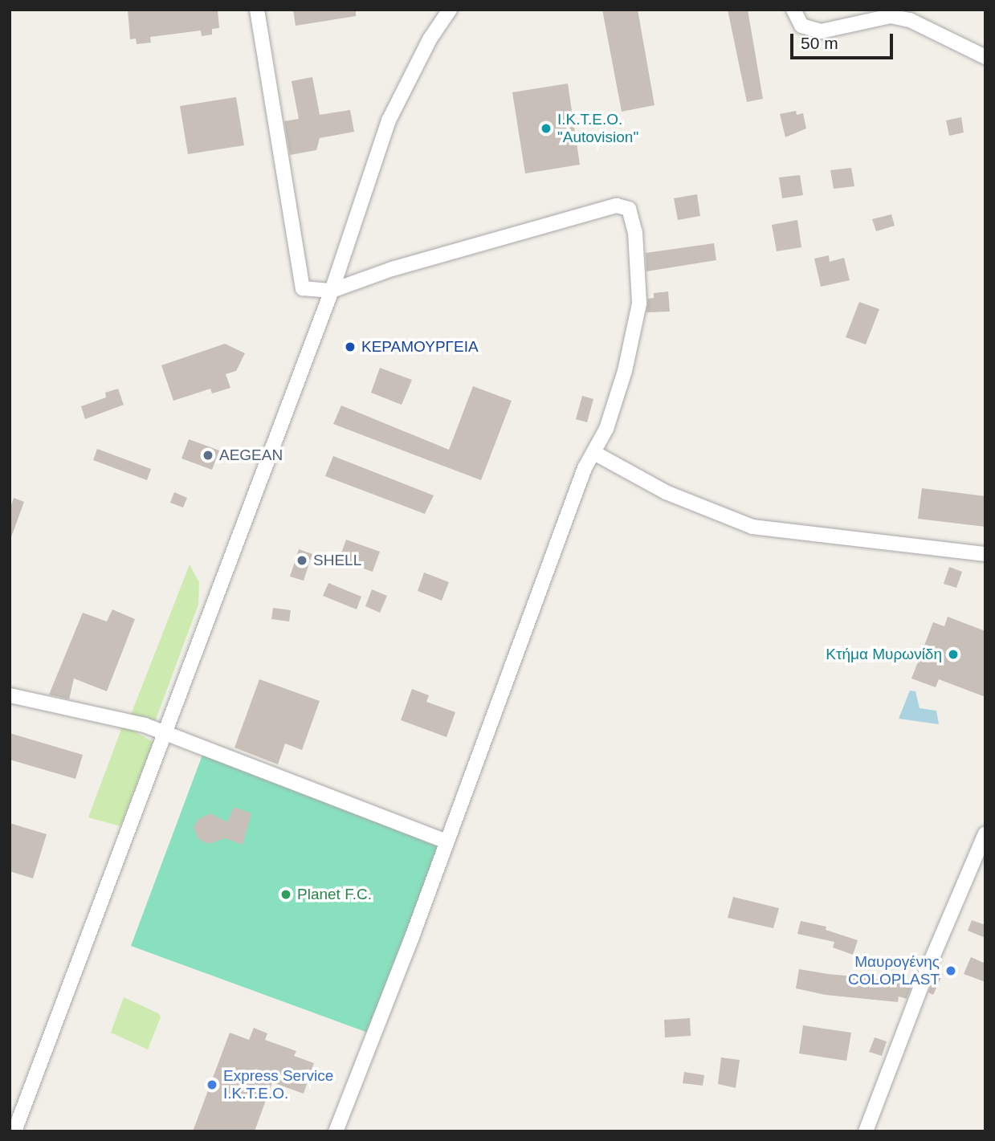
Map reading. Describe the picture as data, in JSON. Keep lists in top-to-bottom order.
{
  "places": [
    "I.Κ.Τ.Ε.Ο. \"Autovision\"",
    "ΚΕΡΑΜΟΥΡΓΕΙΑ",
    "AEGEAN",
    "SHELL",
    "Κτήμα Μυρωνίδη",
    "Planet F.C.",
    "Μαυρογένης COLOPLAST",
    "Express Service Ι.Κ.Τ.Ε.Ο."
  ],
  "scale_bar": "50 m"
}
